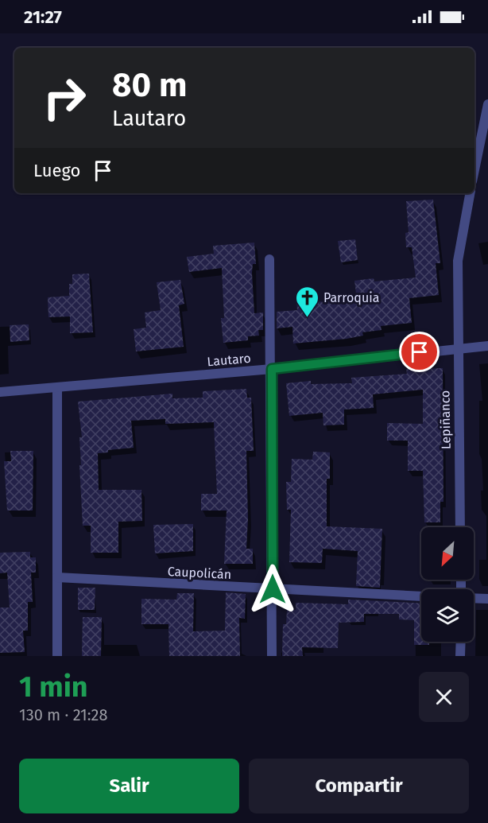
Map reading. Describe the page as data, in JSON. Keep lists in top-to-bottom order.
{
  "streets": {
    "street": ["Lautaro", "Lepiñanco", "Caupolicán"]
  },
  "crossings": [
    ["Lautaro", "Lepiñanco"]
  ],
  "places": {
    "church": ["Parroquia"]
  },
  "north": "bottom left",
  "page": {
    "status": "21:27",
    "turn": ["80 m", "Lautaro"],
    "then": "Luego",
    "heading": ["1 min", "130 m · 21:28"],
    "buttons": ["Salir", "Compartir"]
  }
}
